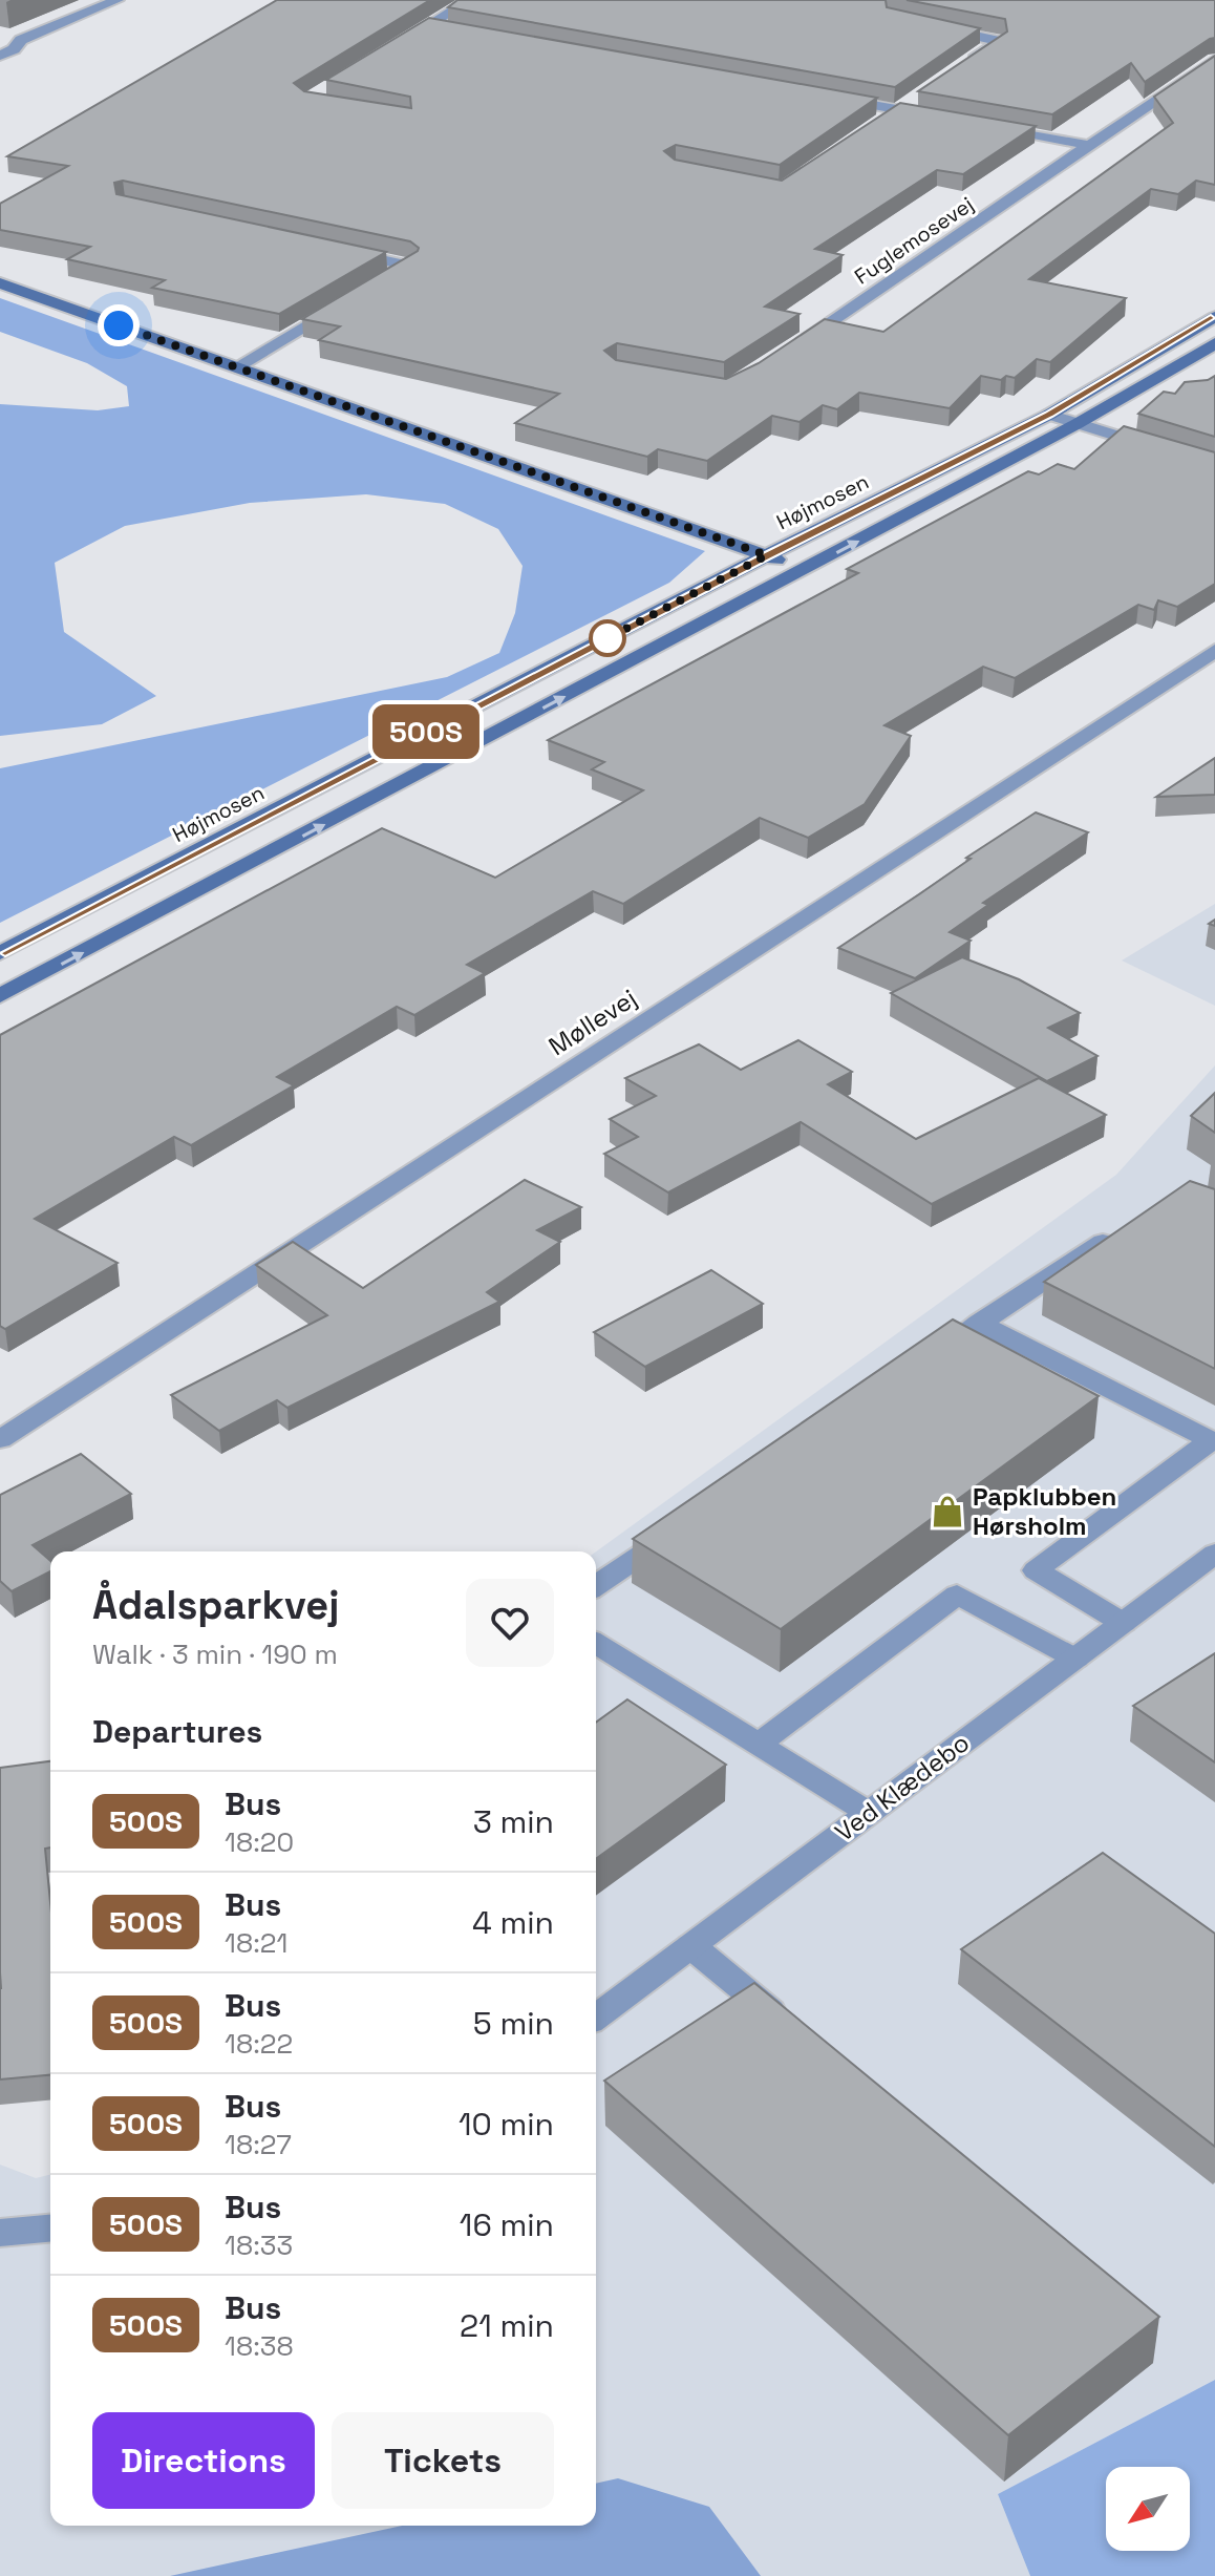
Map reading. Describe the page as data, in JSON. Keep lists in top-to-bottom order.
{
  "streets": {
    "street": [
      "Fuglemosevej",
      "Højmosen",
      "Møllevej",
      "Ved Klædebo"
    ]
  },
  "places": {
    "shop": ["Papklubben Hørsholm"]
  },
  "lines": ["bus line 500S"],
  "north": "bottom left",
  "page": {
    "on_map": "500S",
    "heading": [
      ["Ådalsparkvej", "Walk · 3 min · 190 m"],
      "Departures"
    ],
    "list": [
      {
        "mark": "500S",
        "name": "Bus",
        "note": "18:20",
        "value": "3 min"
      },
      {
        "mark": "500S",
        "name": "Bus",
        "note": "18:21",
        "value": "4 min"
      },
      {
        "mark": "500S",
        "name": "Bus",
        "note": "18:22",
        "value": "5 min"
      },
      {
        "mark": "500S",
        "name": "Bus",
        "note": "18:27",
        "value": "10 min"
      },
      {
        "mark": "500S",
        "name": "Bus",
        "note": "18:33",
        "value": "16 min"
      },
      {
        "mark": "500S",
        "name": "Bus",
        "note": "18:38",
        "value": "21 min"
      }
    ],
    "buttons": ["Directions", "Tickets"]
  }
}
